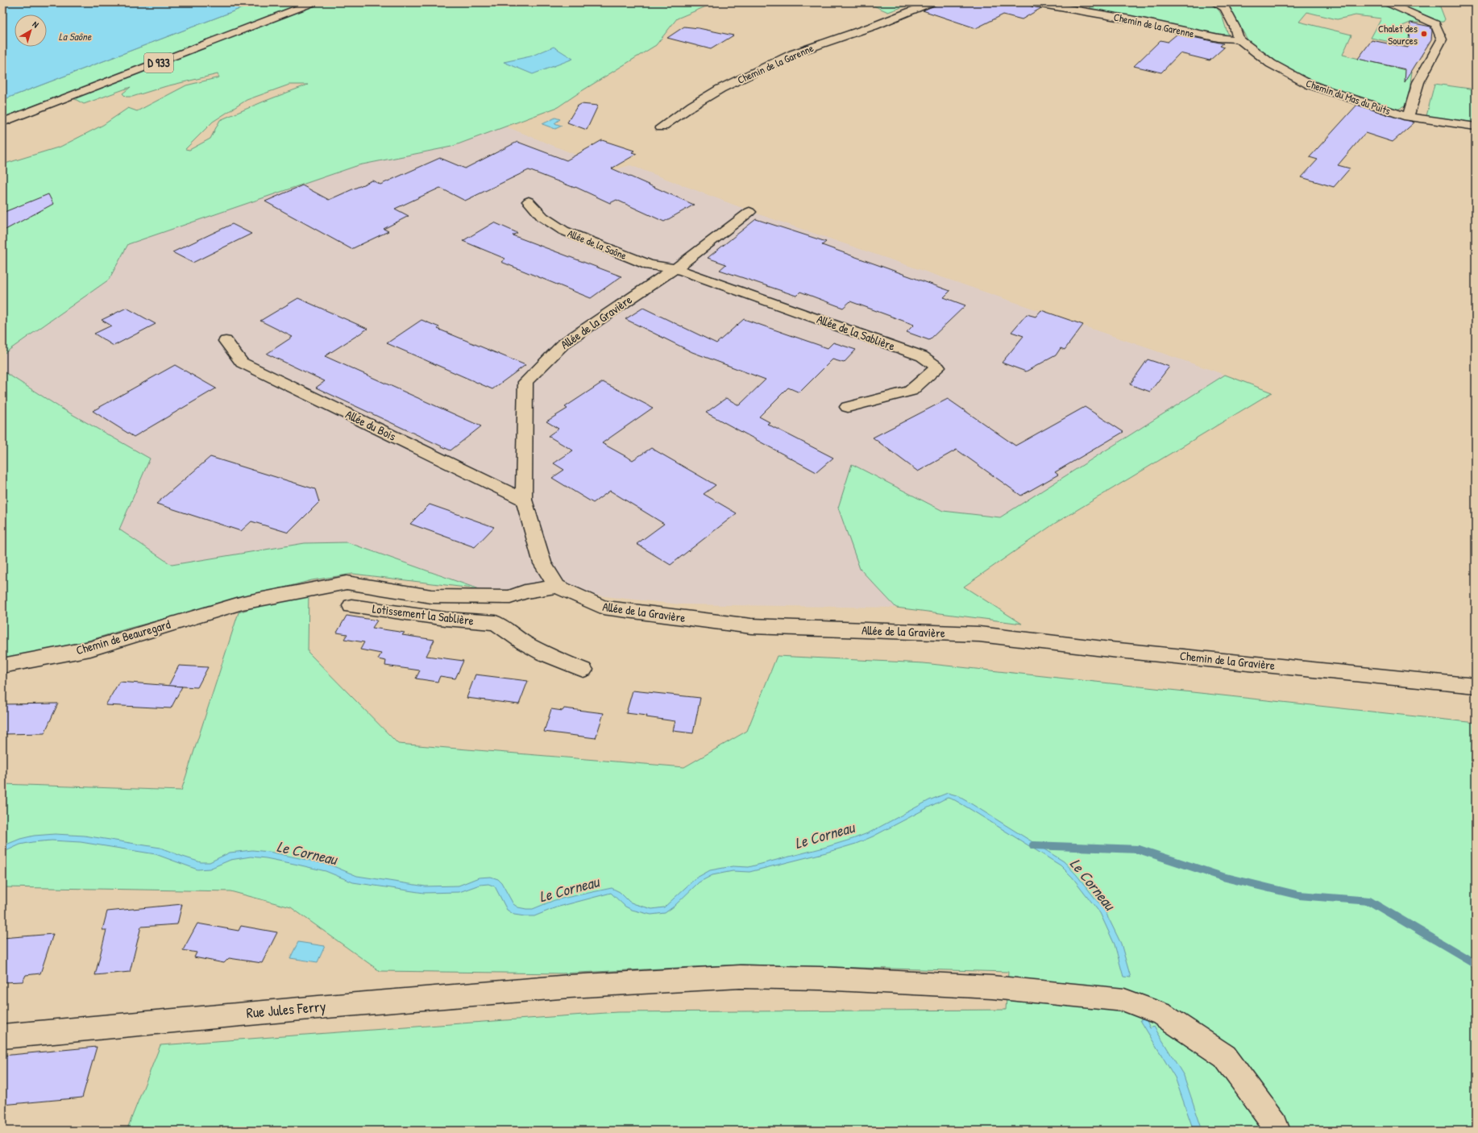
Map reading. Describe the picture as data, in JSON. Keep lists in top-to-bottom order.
{
  "streets": {
    "street": [
      "Chemin de la Garenne",
      "D 933",
      "Chemin du Mas du Puits",
      "Allée de la Saône",
      "Allée de la Gravière",
      "Allée de la Sablière",
      "Allée du Bois",
      "Lotissement la Sablière",
      "Chemin de Beauregard",
      "Chemin de la Gravière",
      "Rue Jules Ferry"
    ]
  },
  "crossings": [
    ["Chemin de la Garenne", "Chemin du Mas du Puits"],
    ["Allée de la Saône", "Allée de la Gravière"],
    ["Allée de la Saône", "Allée de la Sablière"],
    ["Allée de la Gravière", "Allée de la Sablière"],
    ["Allée de la Gravière", "Allée du Bois"],
    ["Allée de la Gravière", "Chemin de la Gravière"]
  ],
  "water": ["La Saône", "Le Corneau"],
  "places": ["Chalet des Sources"],
  "north": "top right"
}
